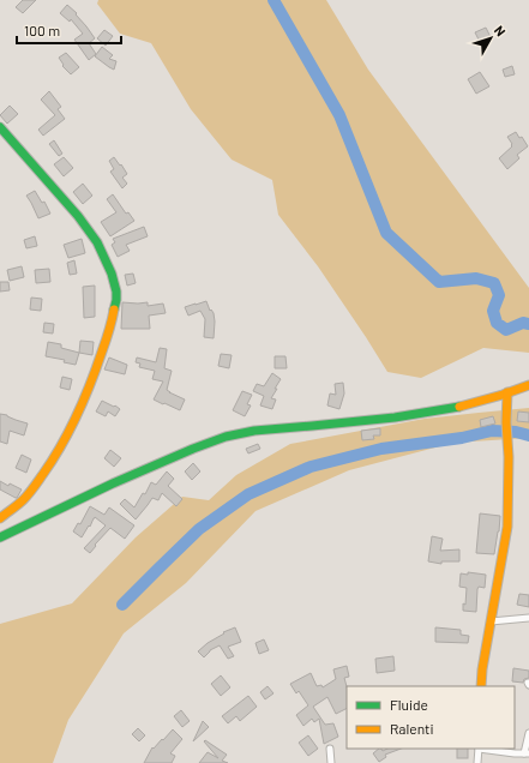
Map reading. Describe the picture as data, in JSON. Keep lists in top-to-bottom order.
{
  "legend": ["Fluide", "Ralenti"],
  "scale_bar": "100 m",
  "north": "top right"
}
